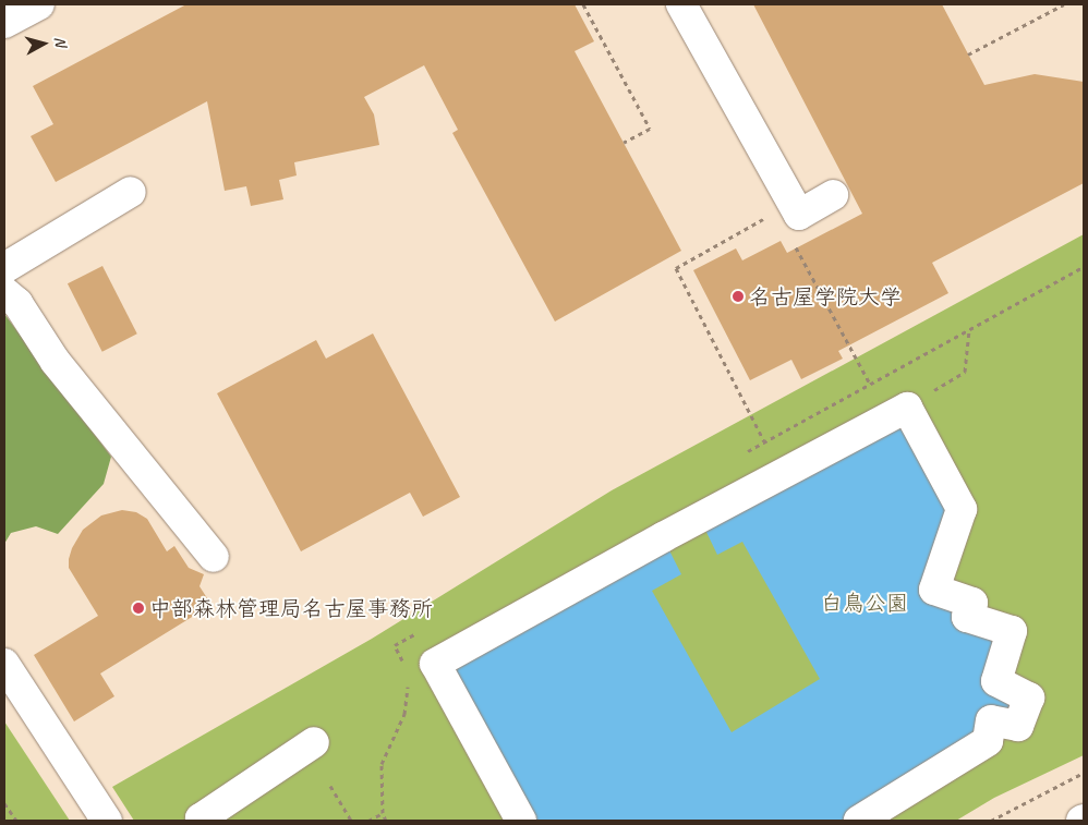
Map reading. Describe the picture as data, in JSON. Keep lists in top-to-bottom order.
{
  "parks": ["白鳥公園"],
  "places": ["名古屋学院大学", "中部森林管理局名古屋事務所"],
  "north": "right"
}
